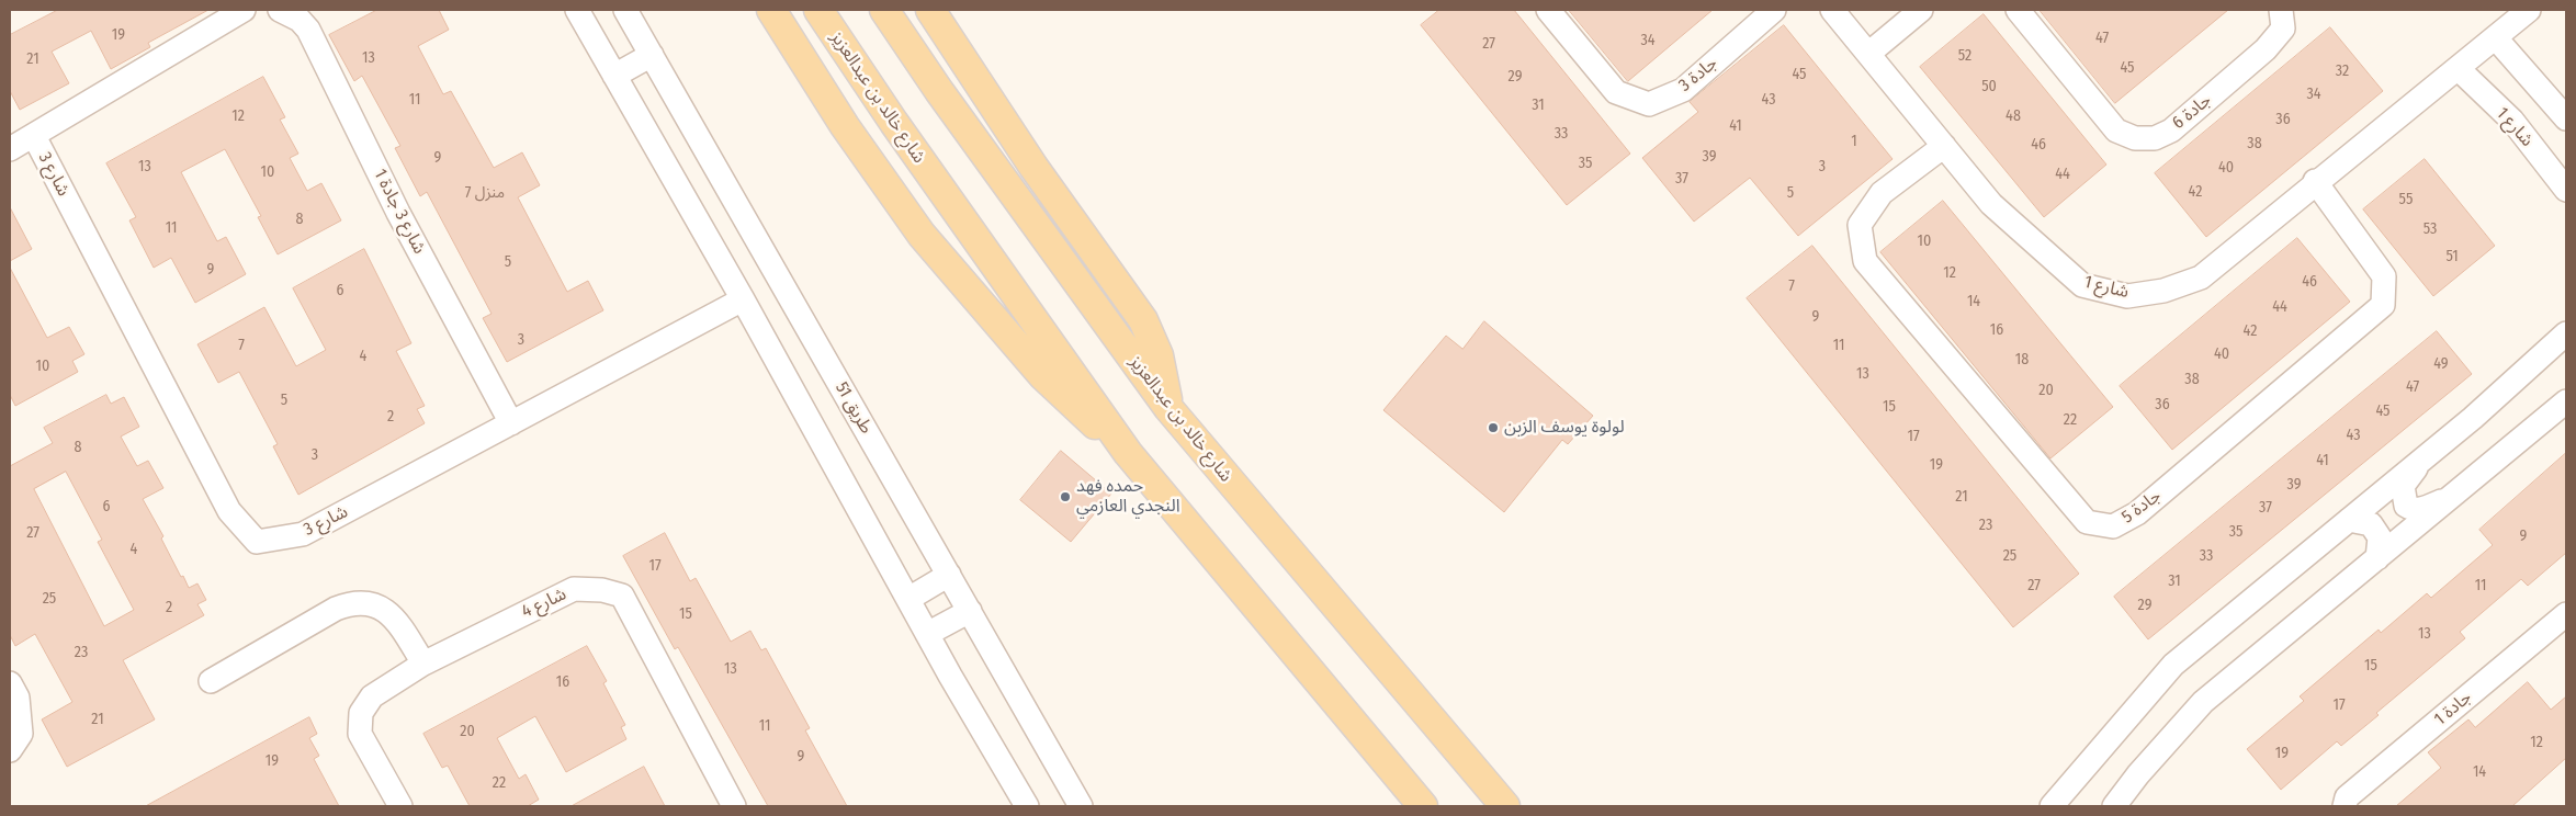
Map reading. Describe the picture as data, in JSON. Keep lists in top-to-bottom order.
{
  "streets": {
    "main road": ["شارع خالد بن عبدالعزيز"],
    "street": [
      "جادة 3",
      "جادة 6",
      "شارع 1",
      "شارع 3",
      "شارع 3 جادة 1",
      "طريق 51",
      "جادة 5",
      "شارع 4",
      "جادة 1"
    ]
  },
  "crossings": [
    ["شارع 1", "جادة 5"],
    ["شارع 3", "شارع 3 جادة 1"]
  ],
  "places": ["لولوة يوسف الزبن", "حمده فهد النجدي العازمي"],
  "house_numbers": [
    "19",
    "47",
    "34",
    "27",
    "52",
    "13",
    "21",
    "45",
    "32",
    "45",
    "29",
    "50",
    "34",
    "11",
    "43",
    "31",
    "12",
    "48",
    "36",
    "41",
    "33",
    "1",
    "38",
    "46",
    "39",
    "9",
    "35",
    "13",
    "3",
    "40",
    "10",
    "44",
    "37",
    "42",
    "7 منزل",
    "5",
    "55",
    "8",
    "11",
    "53",
    "10",
    "51",
    "5",
    "9",
    "12",
    "46",
    "7",
    "6",
    "14",
    "44",
    "9",
    "16",
    "42",
    "3",
    "7",
    "11",
    "40",
    "4",
    "18",
    "49",
    "10",
    "13",
    "38",
    "47",
    "20",
    "5",
    "36",
    "15",
    "45",
    "2",
    "22",
    "43",
    "17",
    "8",
    "3",
    "41",
    "19",
    "39",
    "21",
    "6",
    "37",
    "23",
    "35",
    "27",
    "9",
    "4",
    "25",
    "33",
    "17",
    "31",
    "27",
    "11",
    "25",
    "29",
    "2",
    "15",
    "13",
    "23",
    "15",
    "13",
    "16",
    "17",
    "21",
    "11",
    "20",
    "12",
    "19",
    "9",
    "19",
    "14",
    "22"
  ]
}
